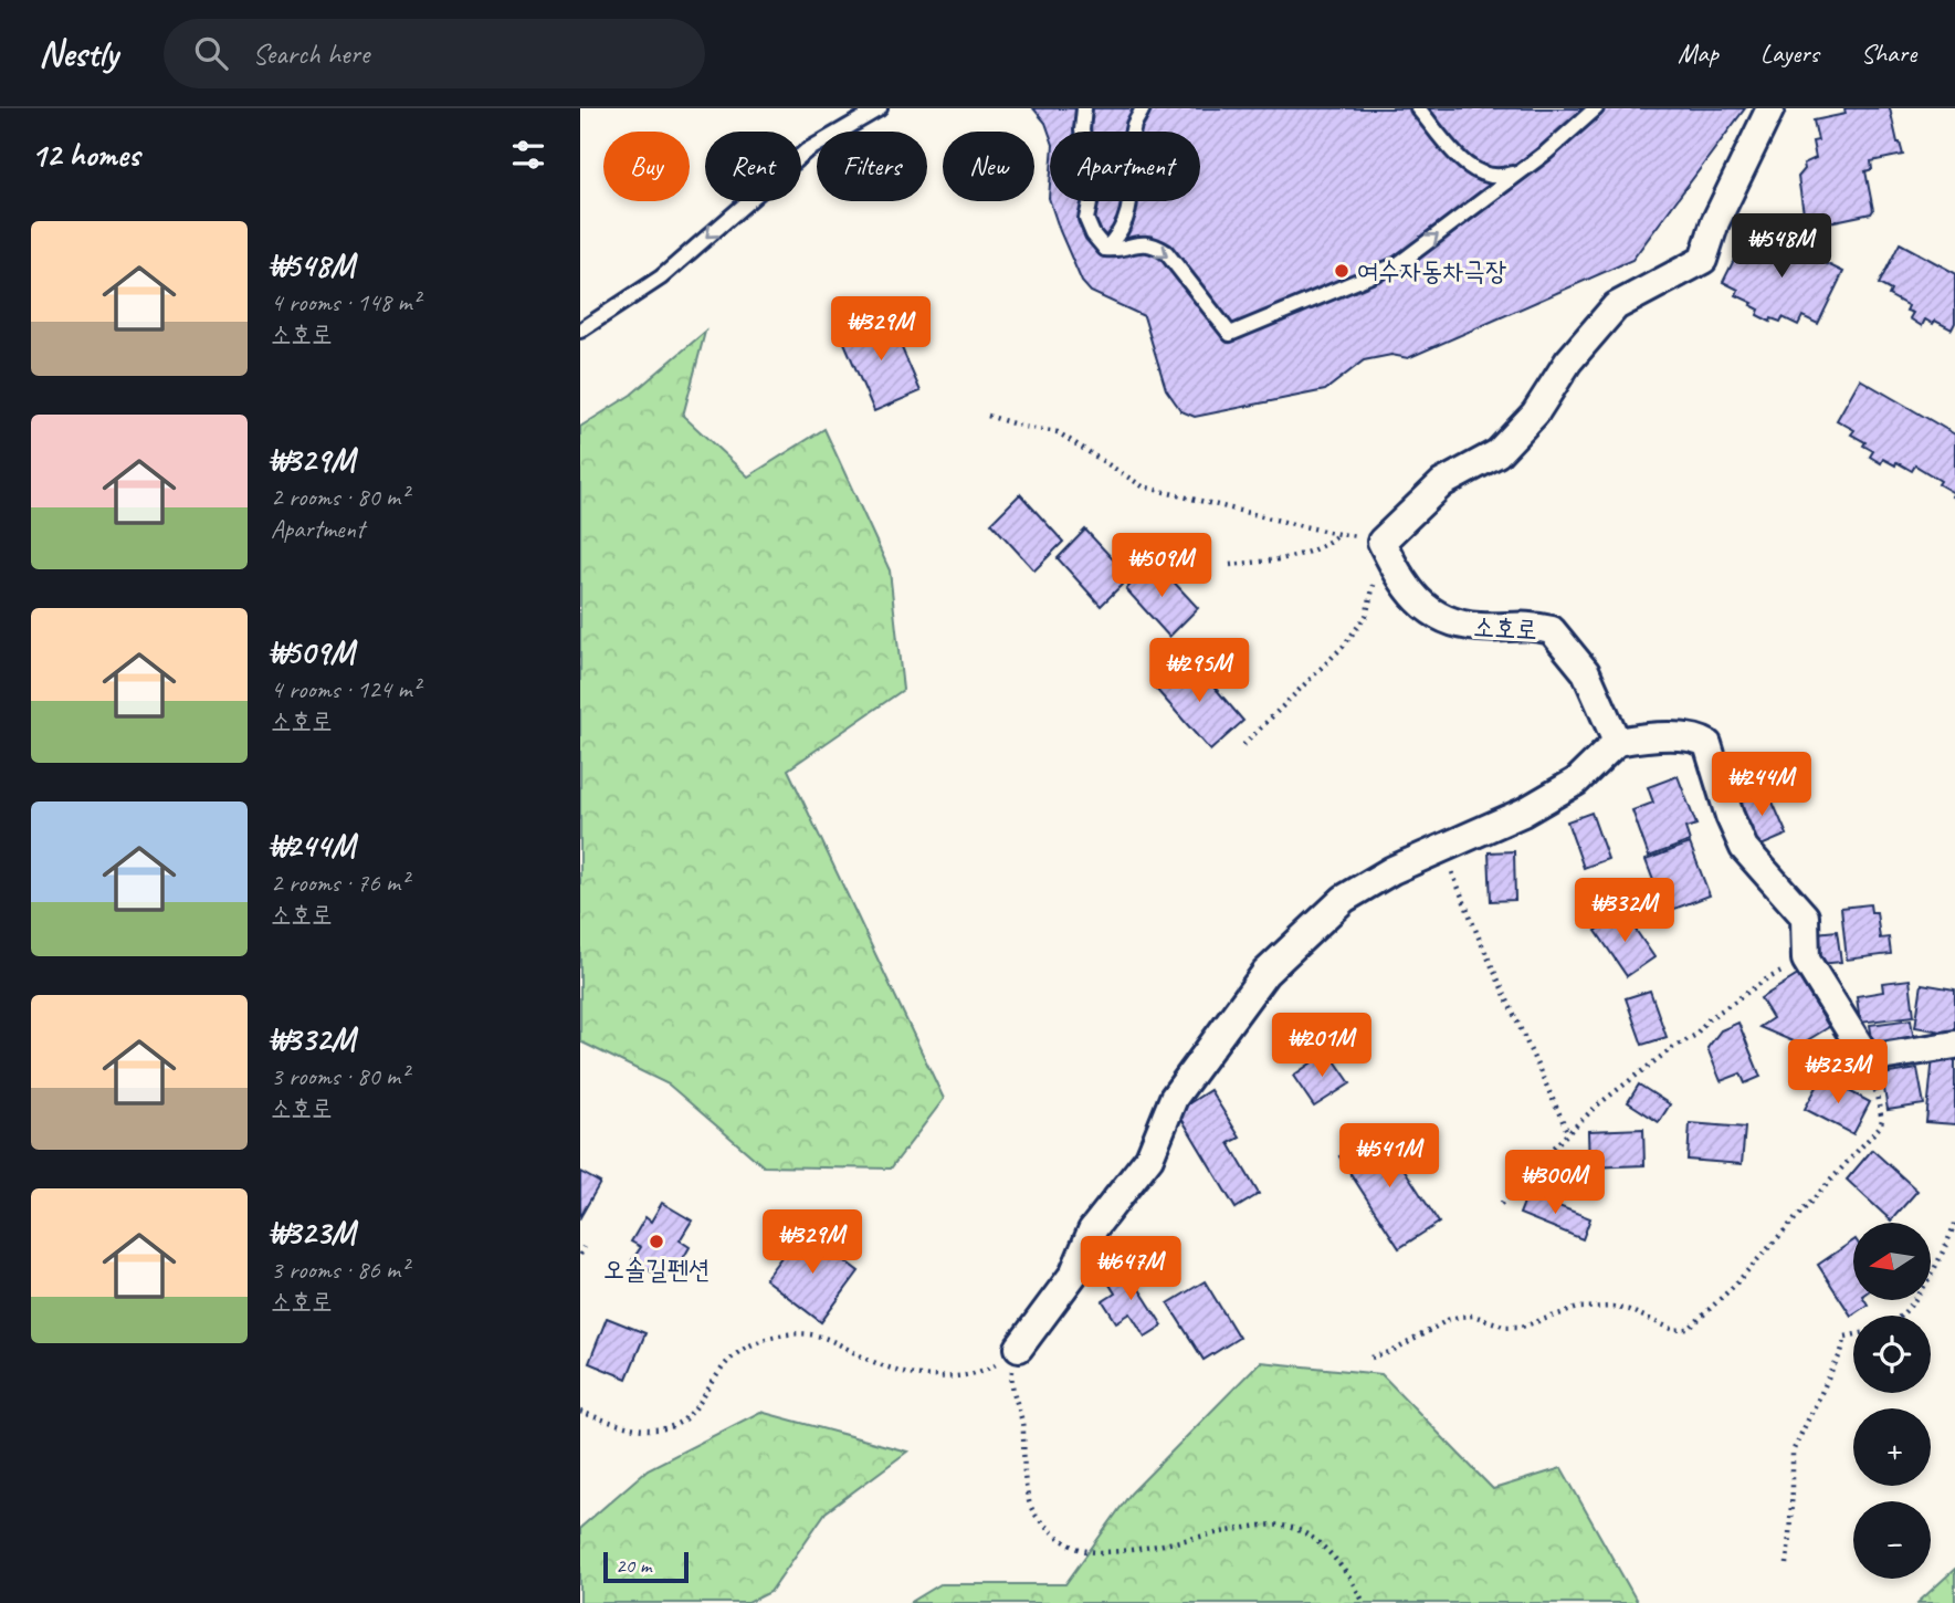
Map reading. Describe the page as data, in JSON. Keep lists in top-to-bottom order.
{
  "streets": {
    "street": ["소호로"]
  },
  "places": ["여수자동차극장", "오솔길펜션"],
  "scale_bar": "20 m",
  "north": "left",
  "page": {
    "header": "Nestly",
    "search": "Search here",
    "nav": ["Map", "Layers", "Share"],
    "heading": "12 homes",
    "chip": [
      "Buy",
      "Rent",
      "Filters",
      "New",
      "Apartment"
    ],
    "list": [
      {
        "name": "₩548M",
        "note": "4 rooms · 148 m² · 소호로"
      },
      {
        "name": "₩329M",
        "note": "2 rooms · 80 m² · Apartment"
      },
      {
        "name": "₩509M",
        "note": "4 rooms · 124 m² · 소호로"
      },
      {
        "name": "₩244M",
        "note": "2 rooms · 76 m² · 소호로"
      },
      {
        "name": "₩332M",
        "note": "3 rooms · 80 m² · 소호로"
      },
      {
        "name": "₩323M",
        "note": "3 rooms · 86 m² · 소호로"
      }
    ],
    "price": [
      "₩548M",
      "₩329M",
      "₩509M",
      "₩295M",
      "₩244M",
      "₩332M",
      "₩201M",
      "₩323M",
      "₩541M",
      "₩300M",
      "₩329M",
      "₩647M"
    ],
    "map_buttons": ["+", "−"],
    "scale": "20 m"
  }
}
